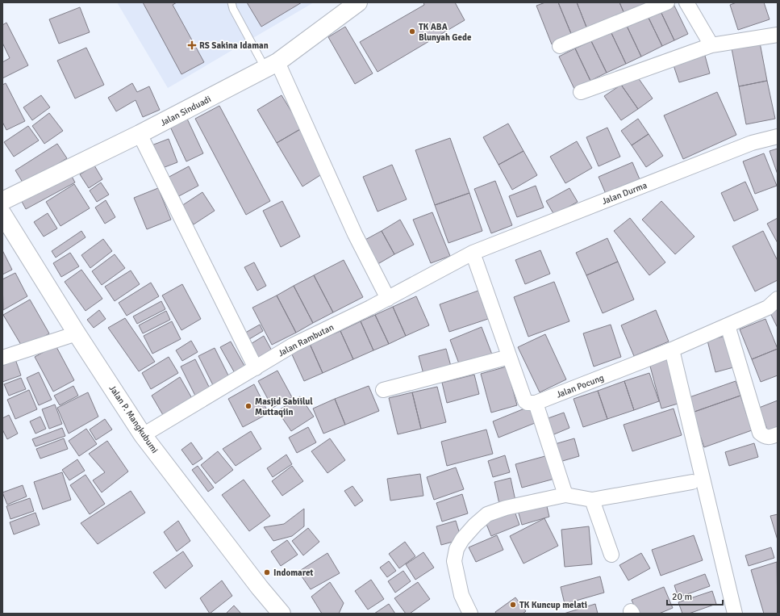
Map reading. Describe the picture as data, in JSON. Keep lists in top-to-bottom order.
{
  "streets": {
    "main road": ["Jalan Sinduadi", "Jalan P. Mangkubumi"],
    "street": ["Jalan Durma", "Jalan Rambutan", "Jalan Pocung"]
  },
  "crossings": [
    ["Jalan Durma", "Jalan Rambutan"],
    ["Jalan Rambutan", "Jalan P. Mangkubumi"]
  ],
  "places": {
    "other": [
      "TK ABA Blunyah Gede",
      "Masjid Sabiilul Muttaqiin",
      "Indomaret",
      "TK Kuncup melati"
    ],
    "health": ["RS Sakina Idaman"]
  },
  "scale_bar": "20 m"
}
